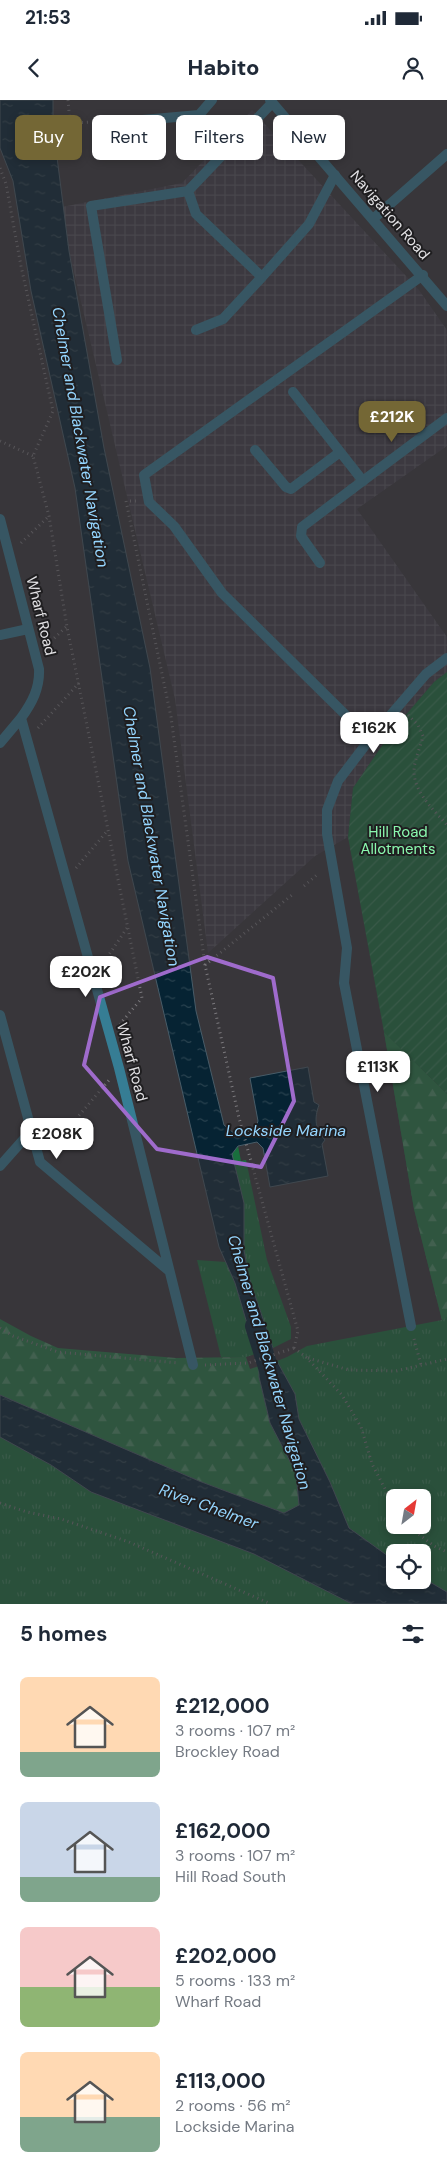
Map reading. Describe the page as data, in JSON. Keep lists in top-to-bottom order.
{
  "streets": {
    "street": ["Navigation Road", "Wharf Road"]
  },
  "water": ["Chelmer and Blackwater Navigation", "Lockside Marina", "River Chelmer"],
  "parks": ["Hill Road Allotments"],
  "north": "top right",
  "page": {
    "status": "21:53",
    "header": "Habito",
    "chip": [
      "Buy",
      "Rent",
      "Filters",
      "New"
    ],
    "price": [
      "£212K",
      "£162K",
      "£202K",
      "£113K",
      "£208K"
    ],
    "heading": "5 homes",
    "list": [
      {
        "name": "£212,000",
        "note": "3 rooms · 107 m² · Brockley Road"
      },
      {
        "name": "£162,000",
        "note": "3 rooms · 107 m² · Hill Road South"
      },
      {
        "name": "£202,000",
        "note": "5 rooms · 133 m² · Wharf Road"
      },
      {
        "name": "£113,000",
        "note": "2 rooms · 56 m² · Lockside Marina"
      }
    ]
  }
}
